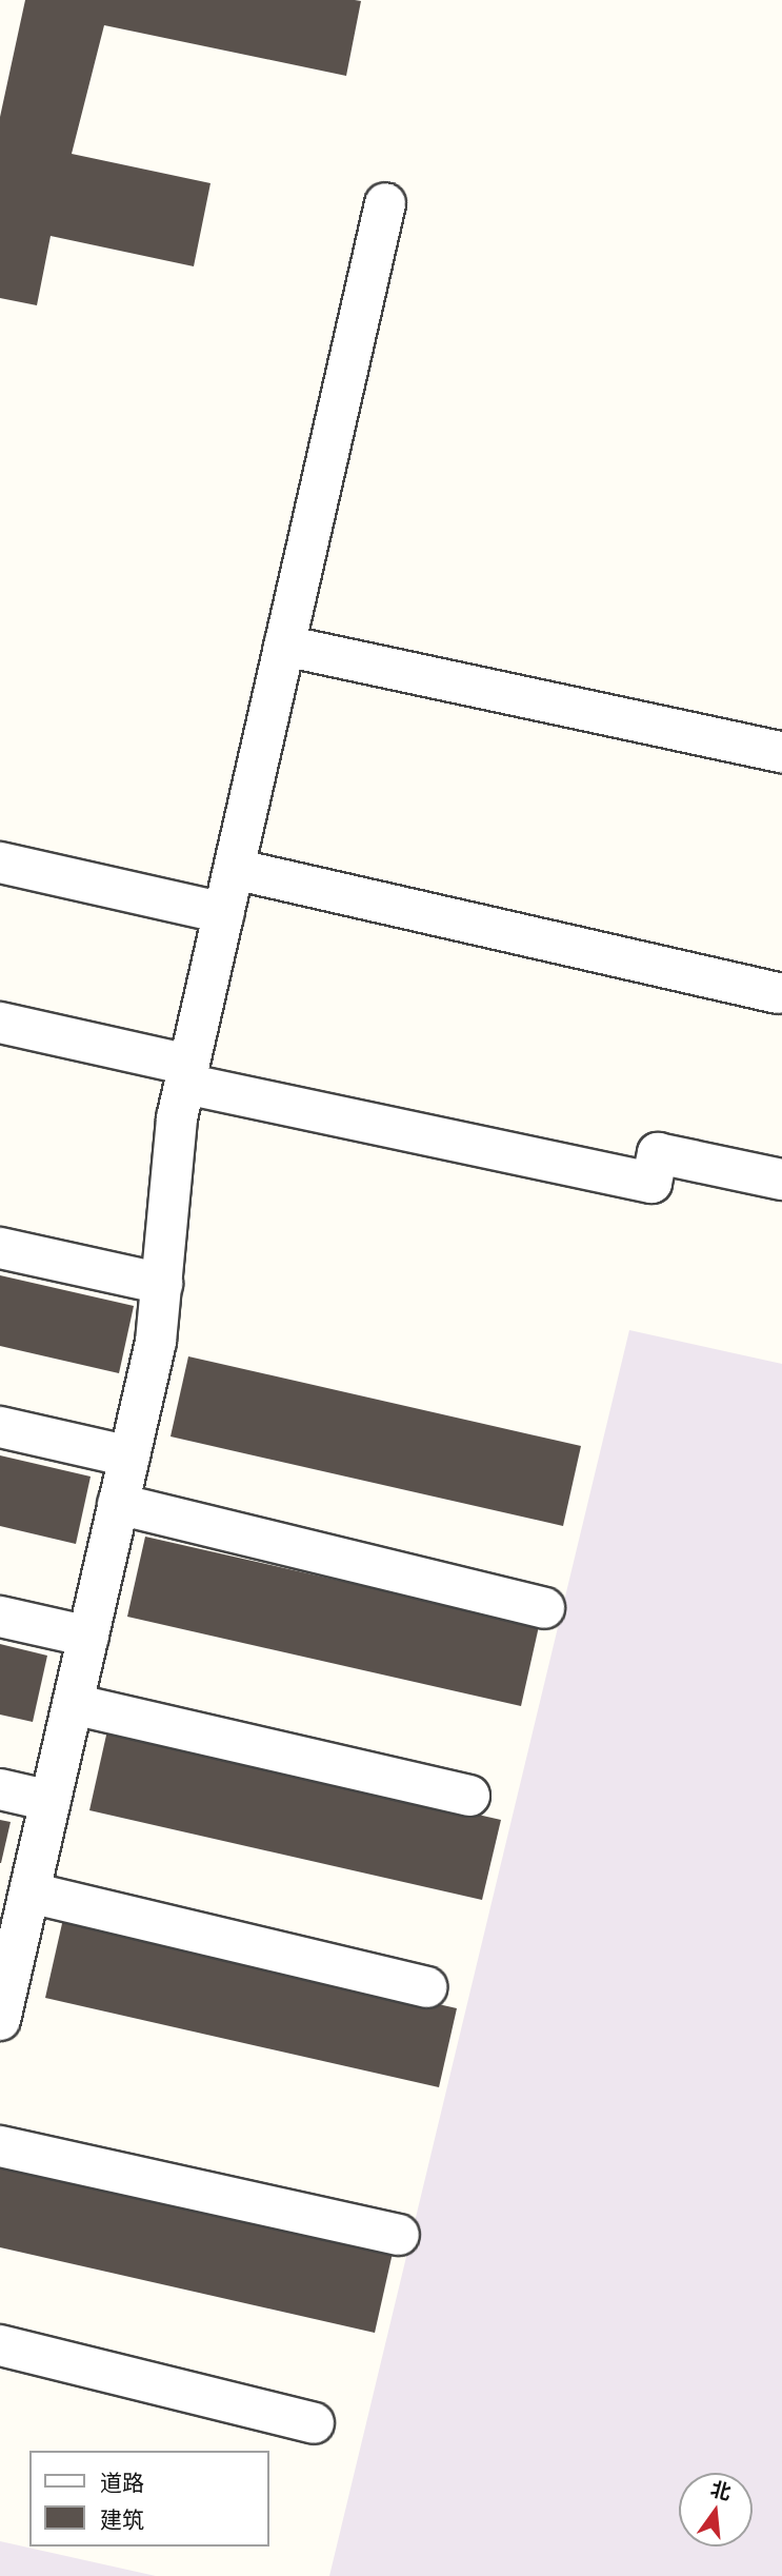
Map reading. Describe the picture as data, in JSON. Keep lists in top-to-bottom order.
{
  "legend": ["道路", "建筑"],
  "north": "top"
}
